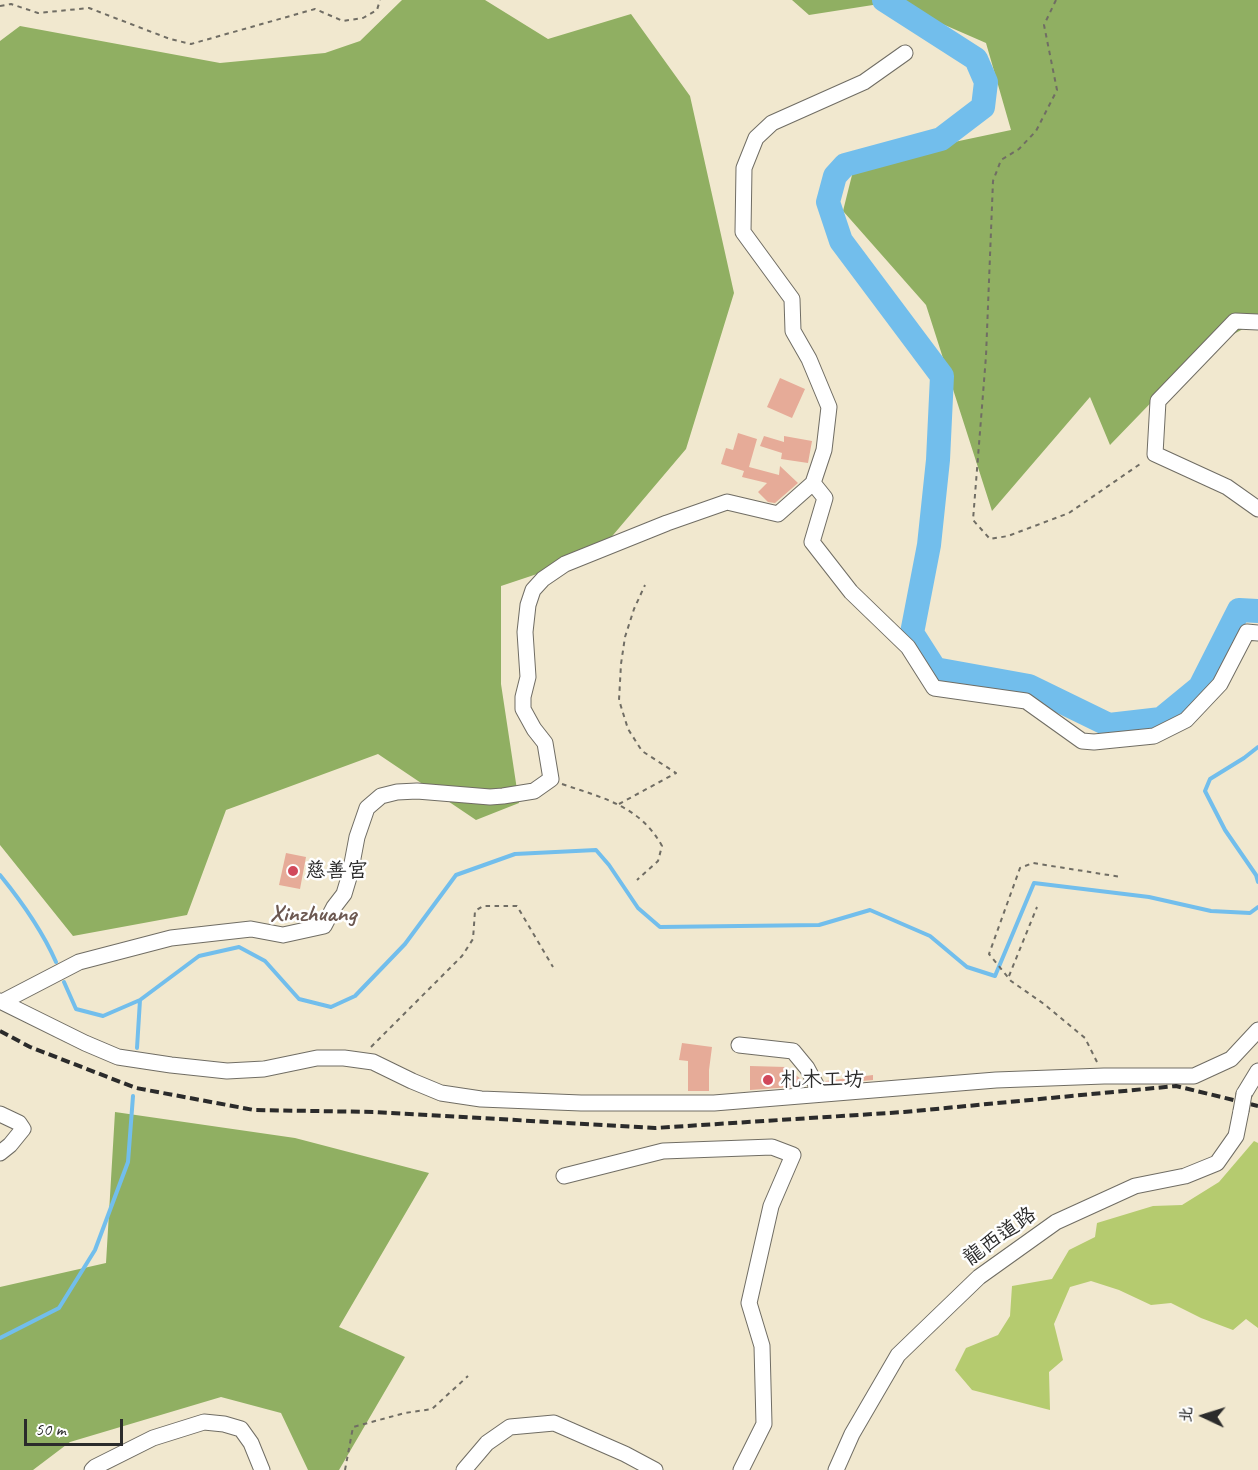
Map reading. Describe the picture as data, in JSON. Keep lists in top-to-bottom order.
{
  "streets": {
    "street": ["龍西道路"]
  },
  "districts": ["Xinzhuang"],
  "places": ["慈善宮", "札木工坊"],
  "scale_bar": "50 m",
  "north": "left"
}
